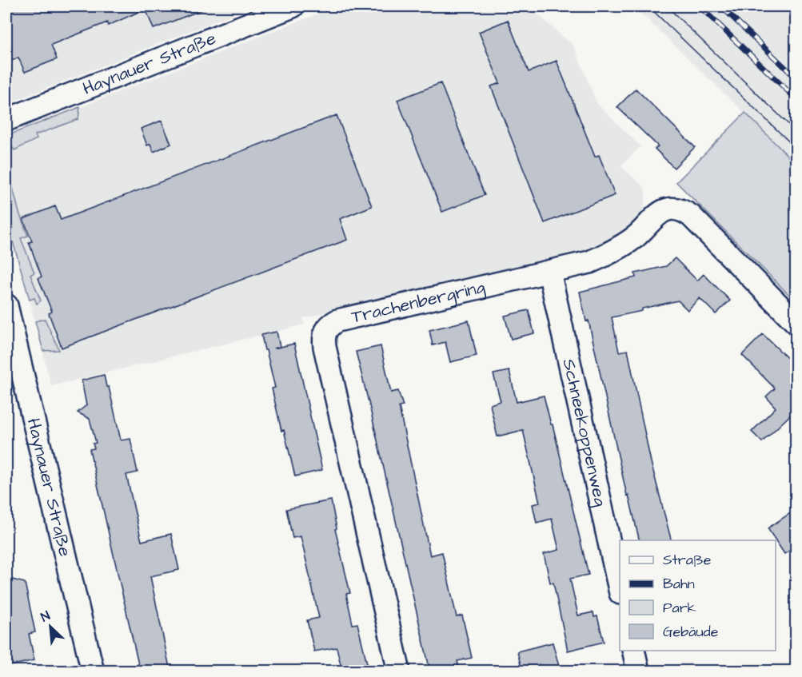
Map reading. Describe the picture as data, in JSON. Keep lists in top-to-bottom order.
{
  "streets": {
    "street": ["Haynauer Straße", "Trachenbergring", "Schneekoppenweg"]
  },
  "crossings": [
    ["Trachenbergring", "Schneekoppenweg"]
  ],
  "legend": [
    "Straße",
    "Bahn",
    "Park",
    "Gebäude"
  ],
  "north": "top left"
}
